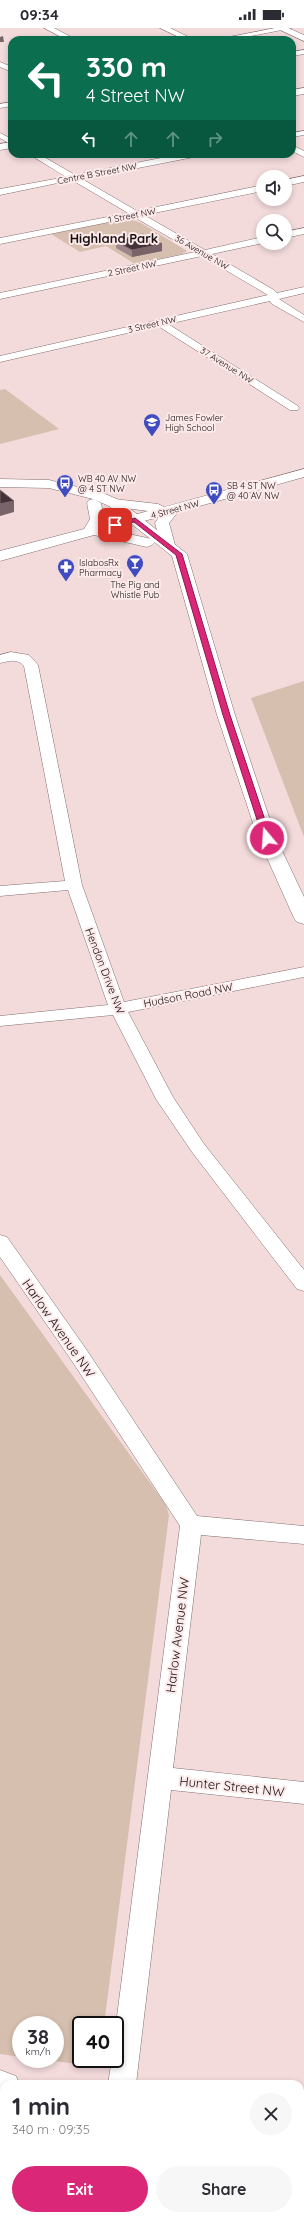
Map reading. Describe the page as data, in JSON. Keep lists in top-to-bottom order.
{
  "streets": {
    "street": [
      "Centre B Street NW",
      "1 Street NW",
      "36 Avenue NW",
      "2 Street NW",
      "3 Street NW",
      "37 Avenue NW",
      "4 Street NW",
      "Hendon Drive NW",
      "Hudson Road NW",
      "Harlow Avenue NW",
      "Hunter Street NW"
    ]
  },
  "crossings": [
    ["Centre B Street NW", "36 Avenue NW"],
    ["1 Street NW", "36 Avenue NW"],
    ["36 Avenue NW", "2 Street NW"],
    ["36 Avenue NW", "3 Street NW"],
    ["3 Street NW", "37 Avenue NW"],
    ["Hendon Drive NW", "Hudson Road NW"],
    ["Harlow Avenue NW", "Hunter Street NW"]
  ],
  "districts": ["Highland Park"],
  "places": {
    "school or university": ["James Fowler High School"],
    "bus stop": ["WB 40 AV NW @ 4 ST NW", "SB 4 ST NW @ 40 AV NW"],
    "bar": ["The Pig and Whistle Pub"],
    "pharmacy": ["IslabosRx Pharmacy"]
  },
  "page": {
    "status": "09:34",
    "turn": ["330 m", "4 Street NW"],
    "speed": "38 km/h",
    "limit": "40",
    "heading": ["1 min", "340 m · 09:35"],
    "buttons": ["Exit", "Share"]
  }
}
